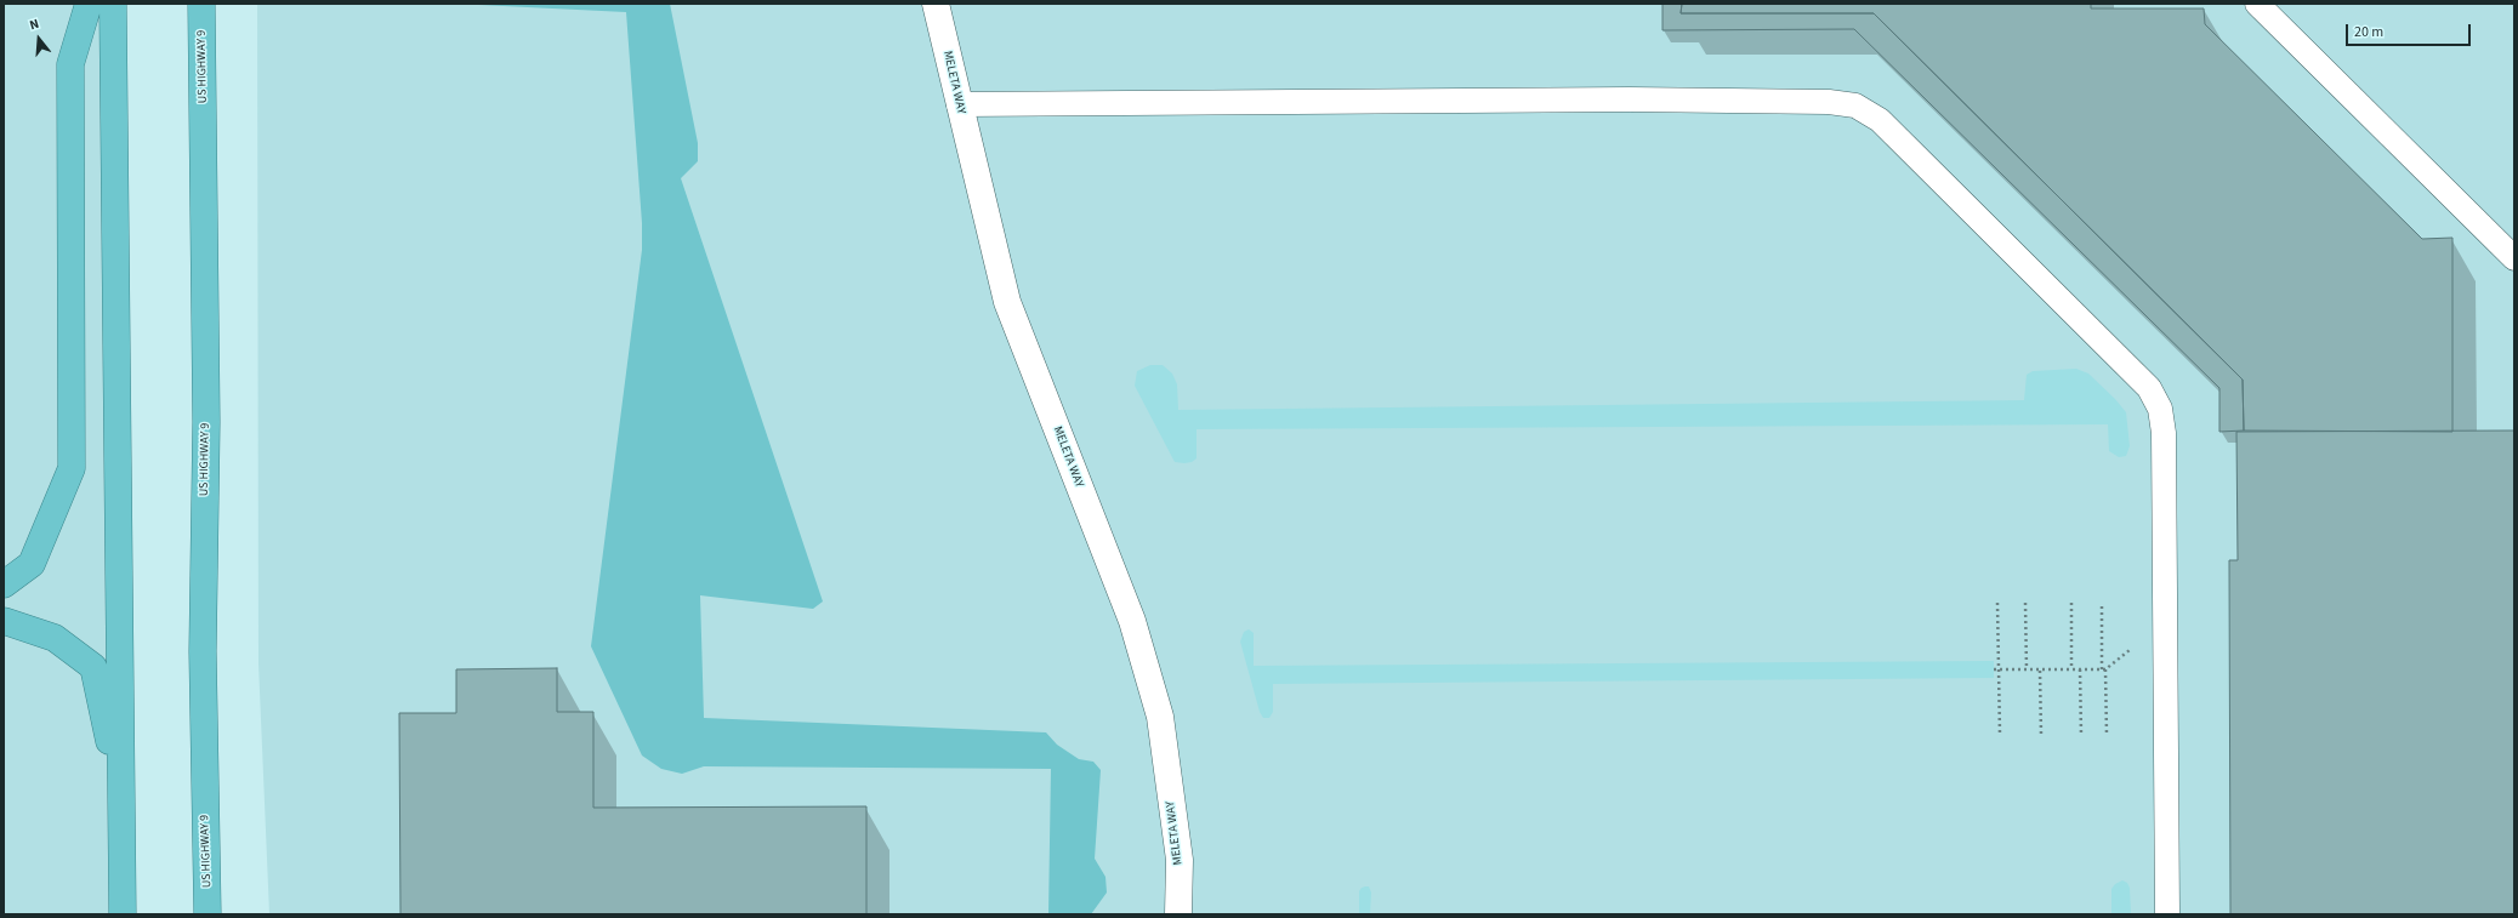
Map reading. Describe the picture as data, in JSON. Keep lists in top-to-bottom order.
{
  "streets": {
    "highway": ["US HIGHWAY 9"],
    "street": ["MELETA WAY"]
  },
  "scale_bar": "20 m",
  "north": "top"
}
